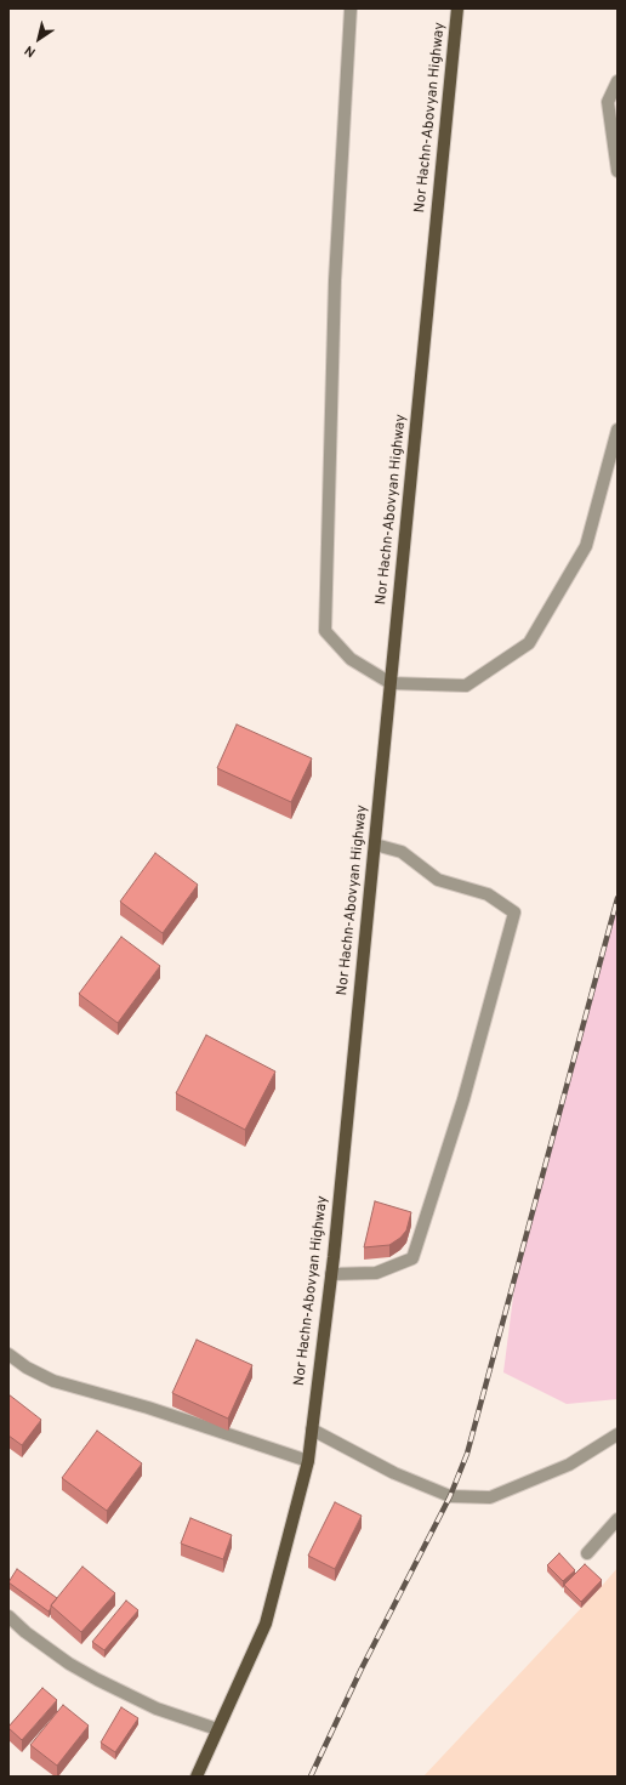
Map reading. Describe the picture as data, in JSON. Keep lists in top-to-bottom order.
{
  "streets": {
    "main road": ["Nor Hachn-Abovyan Highway"]
  },
  "north": "bottom left"
}
